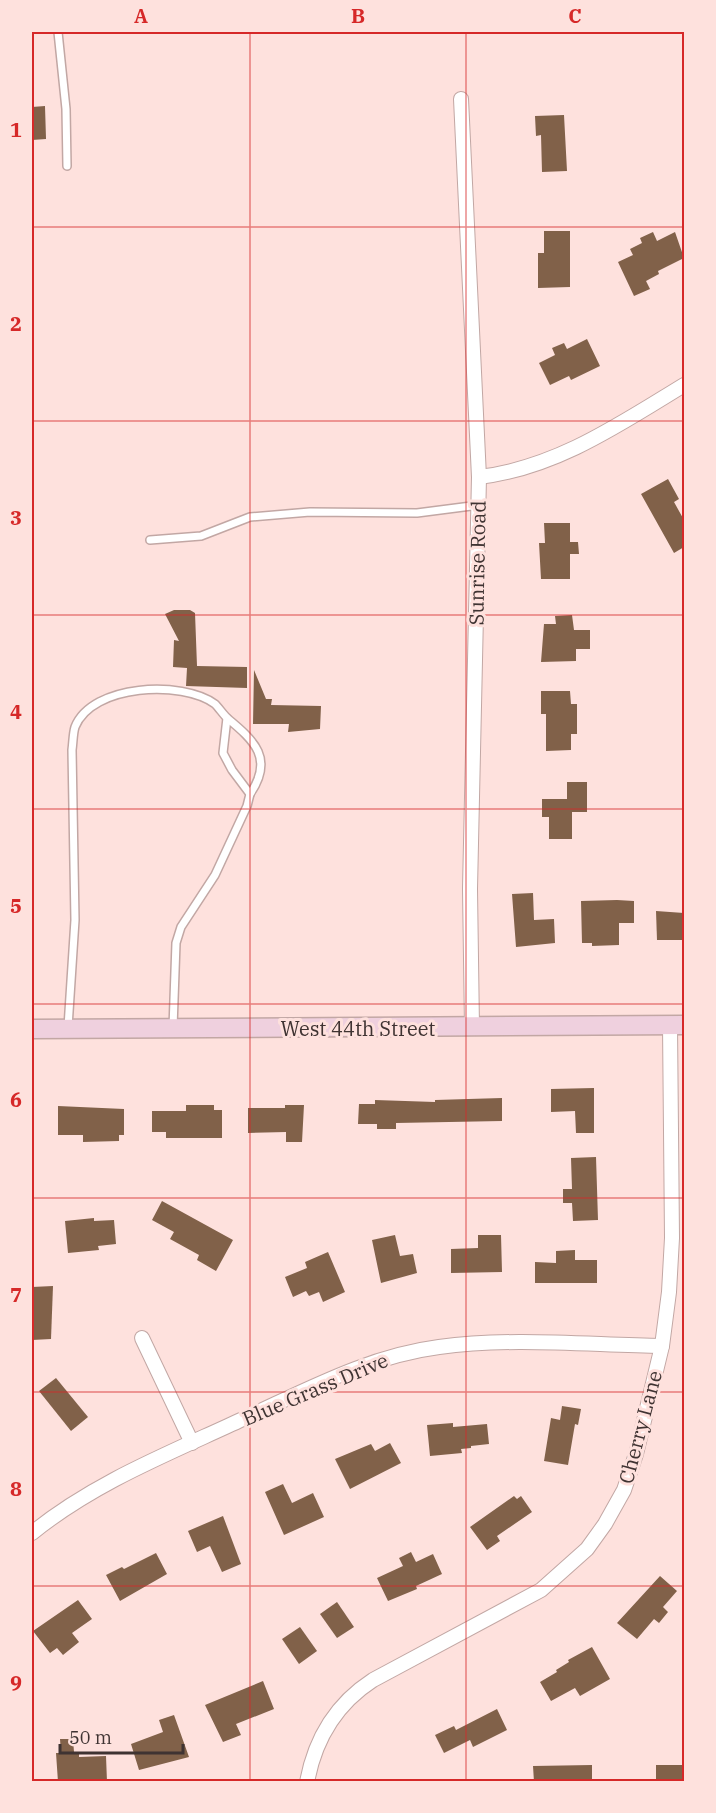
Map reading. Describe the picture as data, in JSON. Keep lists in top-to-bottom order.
{
  "streets": {
    "street": [
      "Sunrise Road",
      "West 44th Street",
      "Blue Grass Drive",
      "Cherry Lane"
    ]
  },
  "crossings": [
    ["Sunrise Road", "West 44th Street"],
    ["West 44th Street", "Cherry Lane"],
    ["Blue Grass Drive", "Cherry Lane"]
  ],
  "scale_bar": "50 m",
  "grid": {
    "columns": ["A", "B", "C"],
    "rows": [
      "1",
      "2",
      "3",
      "4",
      "5",
      "6",
      "7",
      "8",
      "9"
    ]
  }
}
